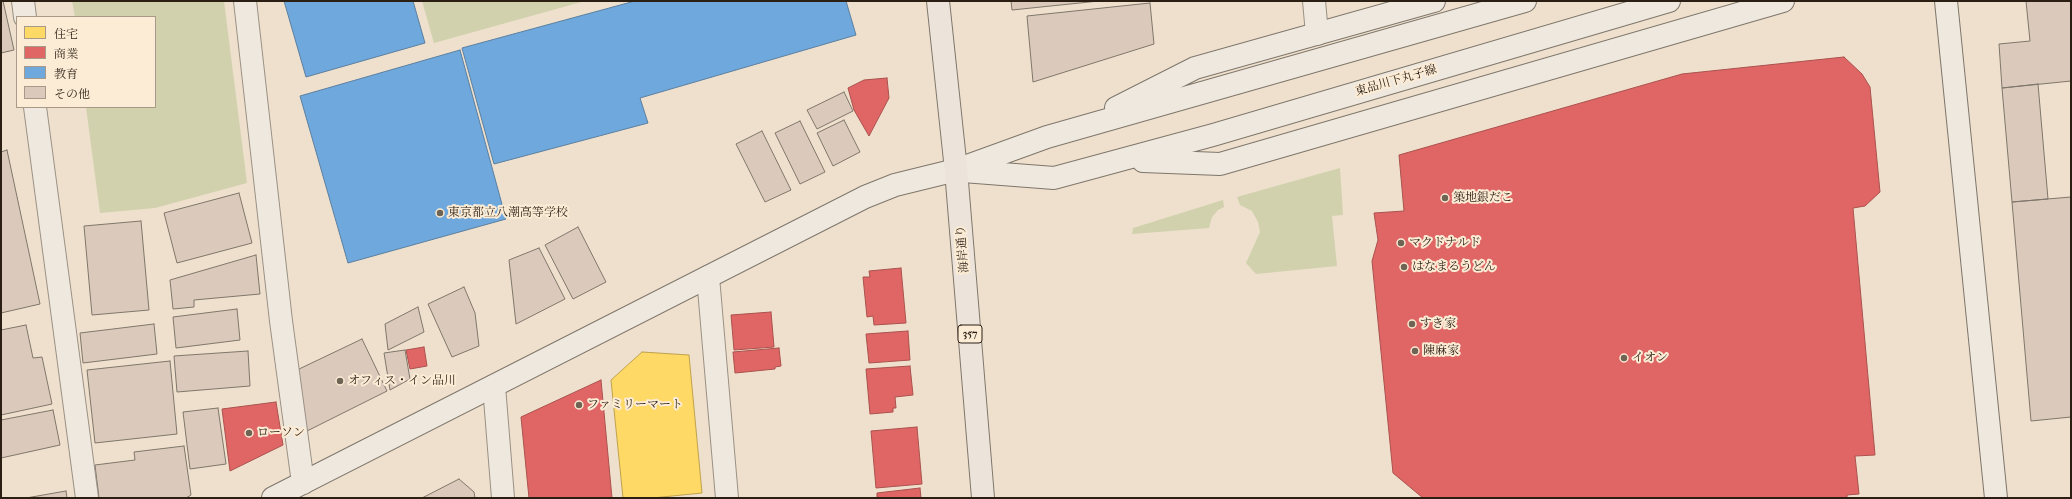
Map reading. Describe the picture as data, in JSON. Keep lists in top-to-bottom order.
{
  "streets": {
    "highway": ["海岸通り", "357"],
    "main road": ["東品川下丸子線"]
  },
  "crossings": [
    ["東品川下丸子線", "海岸通り"]
  ],
  "places": [
    "築地銀だこ",
    "東京都立八潮高等学校",
    "マクドナルド",
    "はなまるうどん",
    "すき家",
    "陳麻家",
    "イオン",
    "オフィス・イン品川",
    "ファミリーマート",
    "ローソン"
  ],
  "legend": [
    "住宅",
    "商業",
    "教育",
    "その他"
  ]
}
